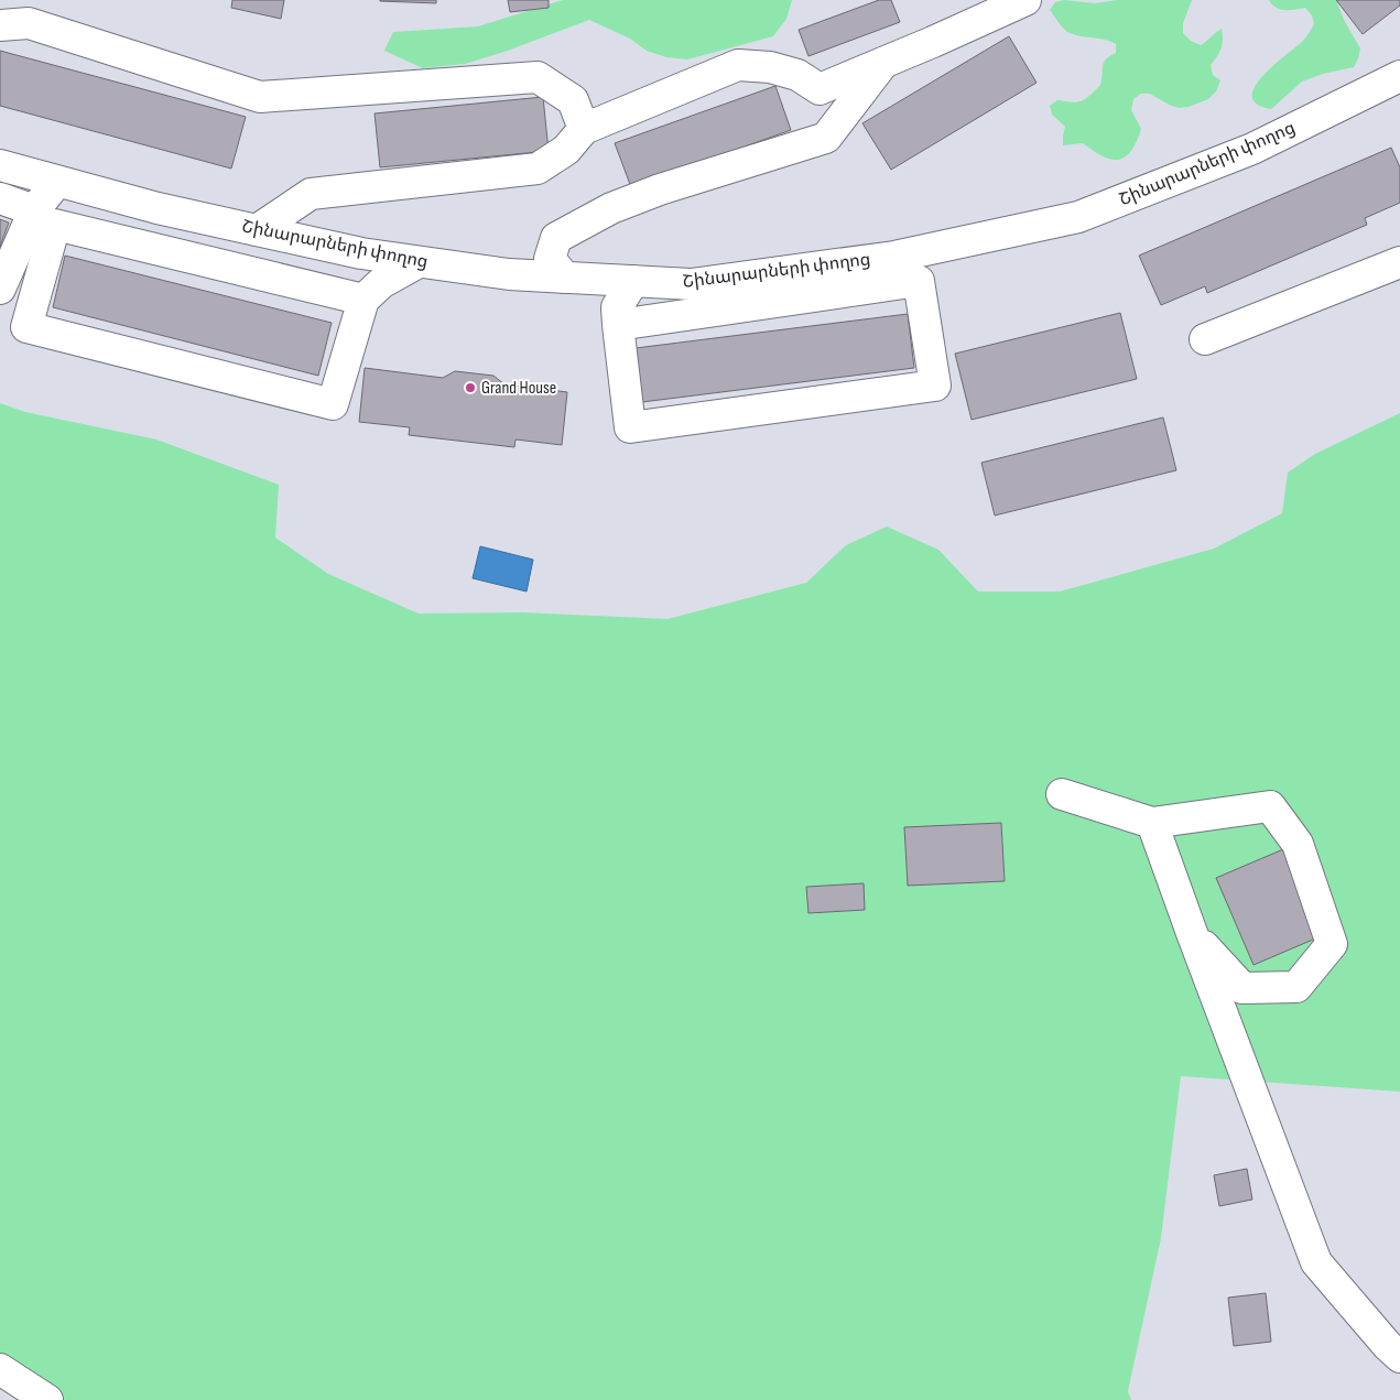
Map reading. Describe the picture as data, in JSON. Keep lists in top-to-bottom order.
{
  "streets": {
    "street": ["Շինարարների փողոց"]
  },
  "places": ["Grand House"]
}
